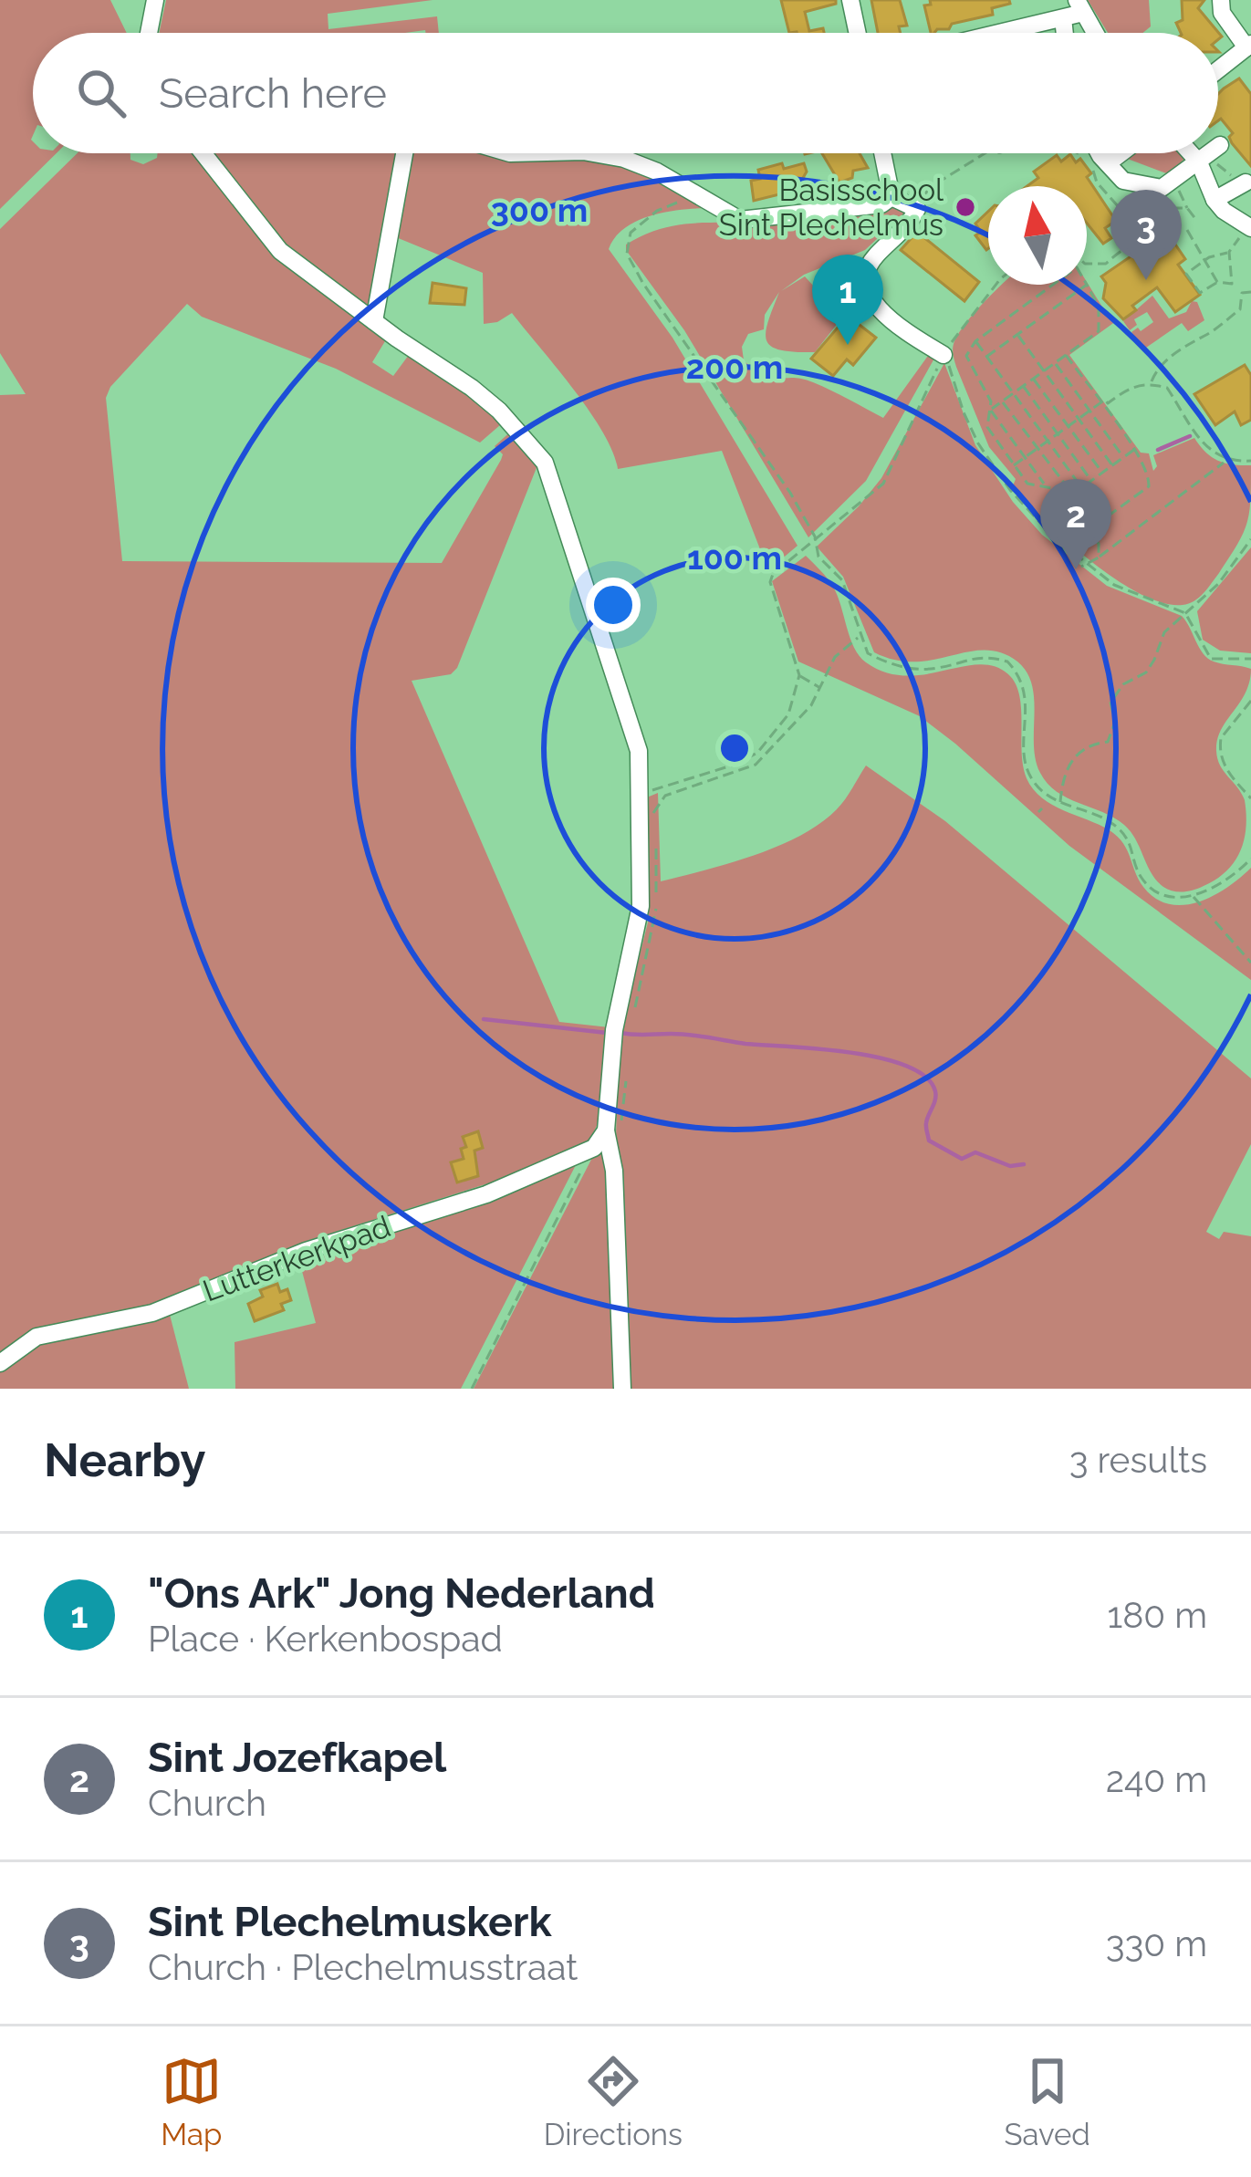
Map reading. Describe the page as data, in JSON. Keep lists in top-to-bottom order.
{
  "streets": {
    "street": ["Lutterkerkpad"]
  },
  "places": ["Basisschool Sint Plechelmus"],
  "north": "top",
  "page": {
    "search": "Search here",
    "pins": ["3", "1", "2"],
    "heading": ["Nearby", "3 results"],
    "list": [
      {
        "mark": "1",
        "name": "\"Ons Ark\" Jong Nederland",
        "note": "Place · Kerkenbospad",
        "value": "180 m"
      },
      {
        "mark": "2",
        "name": "Sint Jozefkapel",
        "note": "Church",
        "value": "240 m"
      },
      {
        "mark": "3",
        "name": "Sint Plechelmuskerk",
        "note": "Church · Plechelmusstraat",
        "value": "330 m"
      }
    ],
    "nav": ["Map", "Directions", "Saved"]
  },
  "rings": ["300 m", "200 m", "100 m"]
}
